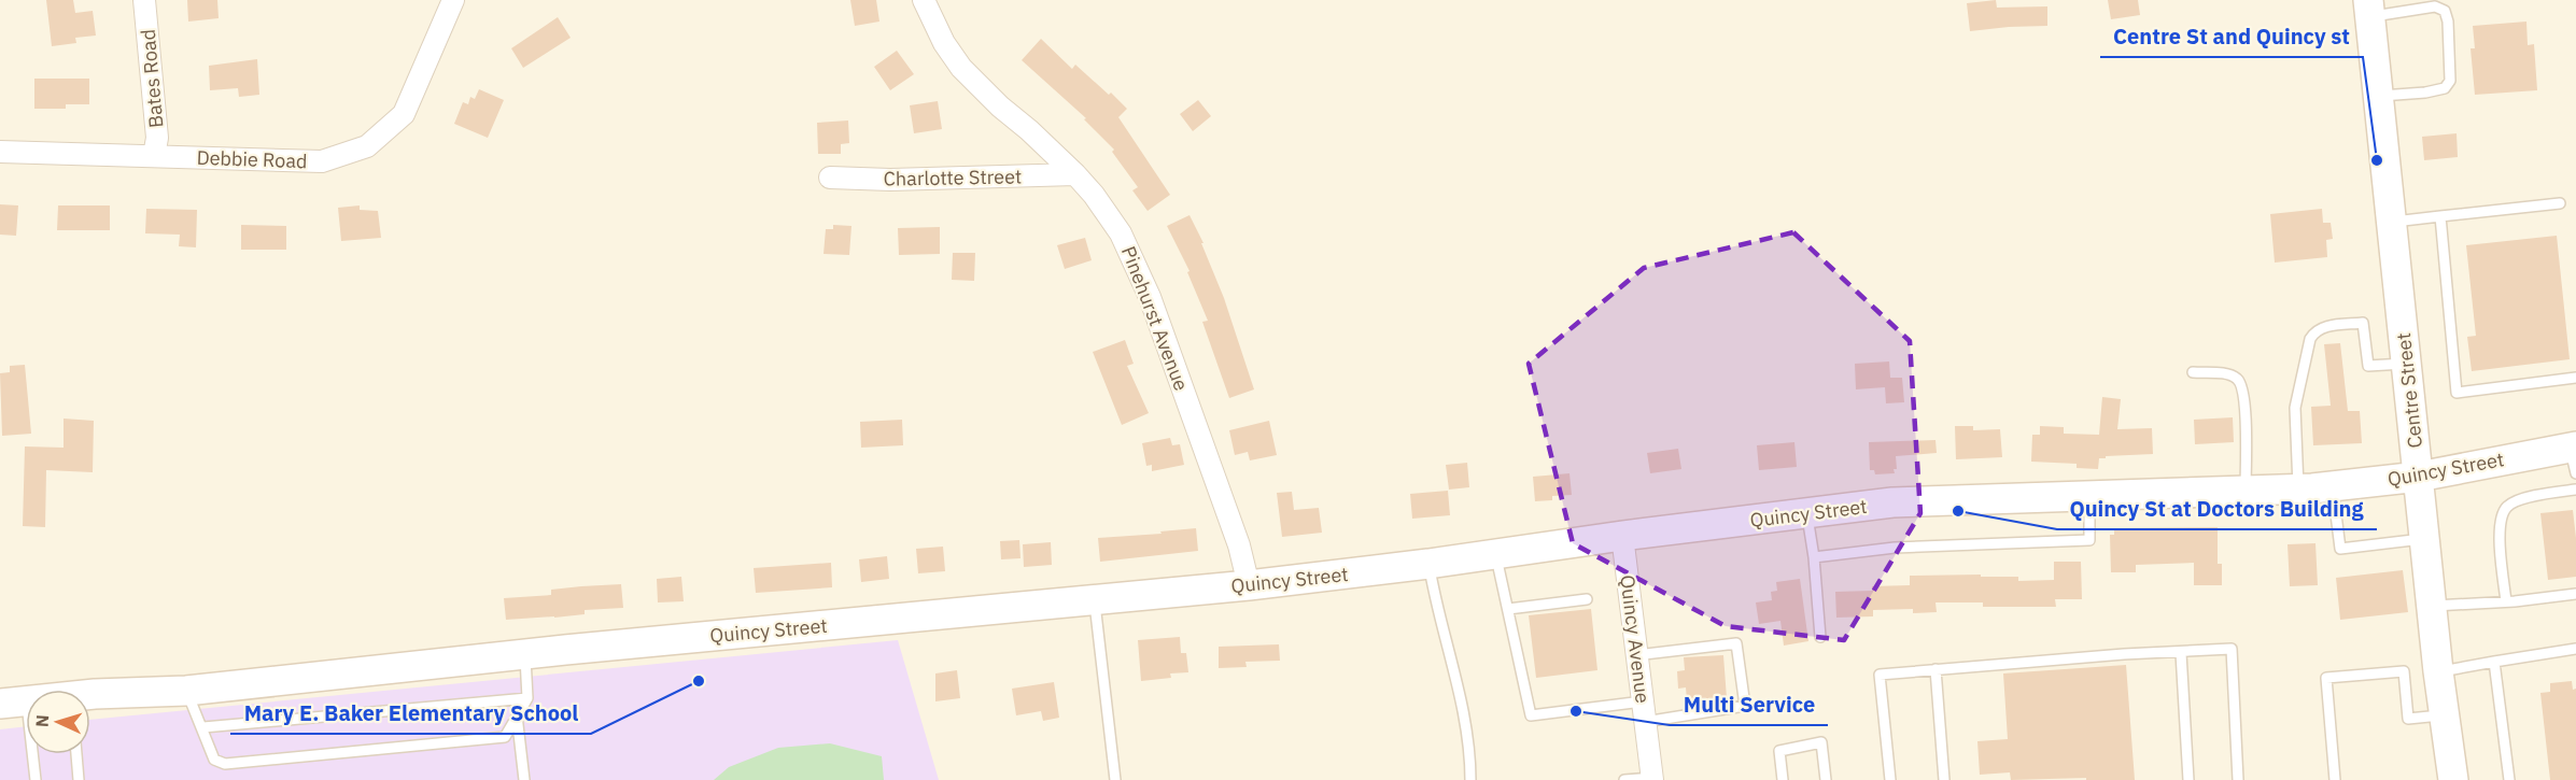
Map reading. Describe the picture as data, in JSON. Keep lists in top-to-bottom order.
{
  "streets": {
    "main road": ["Centre Street", "Quincy Street"],
    "street": [
      "Bates Road",
      "Debbie Road",
      "Charlotte Street",
      "Pinehurst Avenue",
      "Quincy Avenue"
    ]
  },
  "crossings": [
    ["Bates Road", "Debbie Road"],
    ["Charlotte Street", "Pinehurst Avenue"],
    ["Pinehurst Avenue", "Quincy Street"],
    ["Centre Street", "Quincy Street"],
    ["Quincy Street", "Quincy Avenue"]
  ],
  "places": [
    "Centre St and Quincy st",
    "Quincy St at Doctors Building",
    "Mary E. Baker Elementary School",
    "Multi Service"
  ],
  "north": "left"
}
